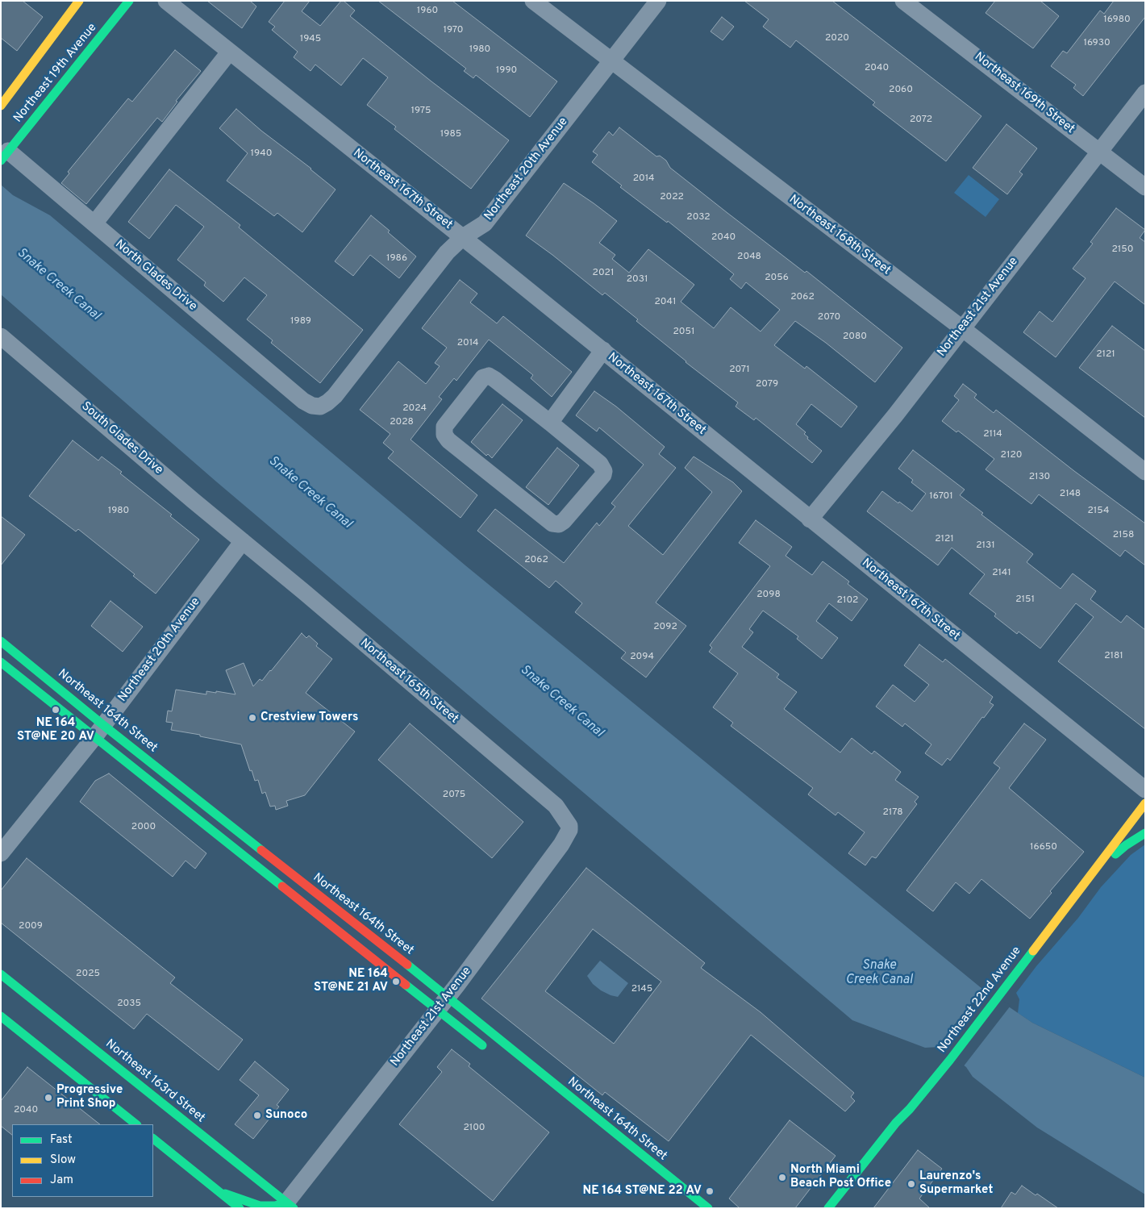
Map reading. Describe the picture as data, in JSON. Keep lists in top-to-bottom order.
{
  "streets": {
    "street": [
      "Northeast 19th Avenue",
      "Northeast 169th Street",
      "Northeast 20th Avenue",
      "Northeast 167th Street",
      "Northeast 168th Street",
      "North Glades Drive",
      "Northeast 21st Avenue",
      "South Glades Drive",
      "Northeast 165th Street",
      "Northeast 164th Street",
      "Northeast 22nd Avenue",
      "Northeast 163rd Street"
    ]
  },
  "crossings": [
    ["Northeast 19th Avenue", "North Glades Drive"],
    ["Northeast 169th Street", "Northeast 21st Avenue"],
    ["Northeast 20th Avenue", "Northeast 167th Street"],
    ["Northeast 20th Avenue", "Northeast 168th Street"],
    ["Northeast 20th Avenue", "North Glades Drive"],
    ["Northeast 20th Avenue", "South Glades Drive"],
    ["Northeast 20th Avenue", "Northeast 165th Street"],
    ["Northeast 20th Avenue", "Northeast 164th Street"],
    ["Northeast 167th Street", "Northeast 21st Avenue"],
    ["Northeast 168th Street", "Northeast 21st Avenue"],
    ["Northeast 21st Avenue", "Northeast 165th Street"],
    ["Northeast 21st Avenue", "Northeast 164th Street"],
    ["Northeast 21st Avenue", "Northeast 163rd Street"],
    ["South Glades Drive", "Northeast 165th Street"]
  ],
  "water": ["Snake Creek Canal"],
  "places": [
    "NE 164 ST@NE 20 AV",
    "Crestview Towers",
    "NE 164 ST@NE 21 AV",
    "Progressive Print Shop",
    "Sunoco",
    "North Miami Beach Post Office",
    "Laurenzo's Supermarket",
    "NE 164 ST@NE 22 AV"
  ],
  "house_numbers": [
    "1960",
    "16980",
    "1970",
    "2020",
    "1945",
    "16930",
    "1980",
    "2040",
    "1990",
    "2060",
    "1975",
    "2072",
    "1985",
    "1940",
    "2014",
    "2022",
    "2032",
    "2040",
    "2150",
    "2048",
    "1986",
    "2021",
    "2056",
    "2031",
    "2062",
    "2041",
    "2070",
    "1989",
    "2051",
    "2080",
    "2014",
    "2121",
    "2071",
    "2079",
    "2024",
    "2028",
    "2114",
    "2120",
    "2130",
    "2148",
    "16701",
    "1980",
    "2154",
    "2158",
    "2121",
    "2131",
    "2062",
    "2141",
    "2098",
    "2151",
    "2102",
    "2092",
    "2181",
    "2094",
    "2075",
    "2178",
    "2000",
    "16650",
    "2009",
    "2025",
    "2145",
    "2035",
    "2040",
    "2100"
  ],
  "legend": ["Fast", "Slow", "Jam"]
}
